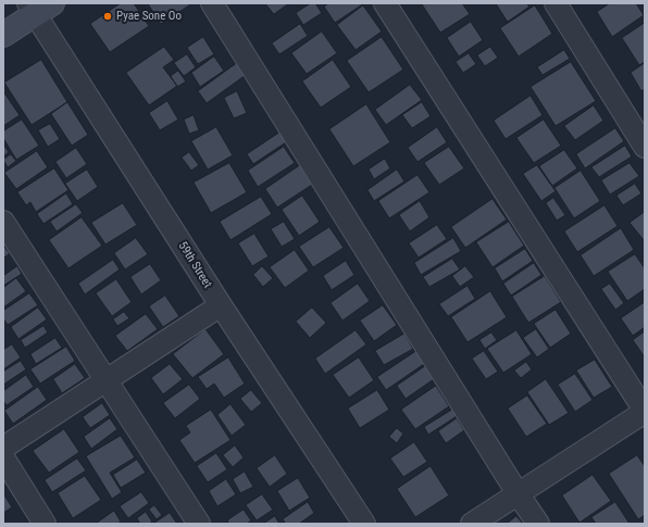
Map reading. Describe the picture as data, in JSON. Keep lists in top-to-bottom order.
{
  "streets": {
    "street": ["59th Street"]
  },
  "places": ["Pyae Sone Oo"]
}
